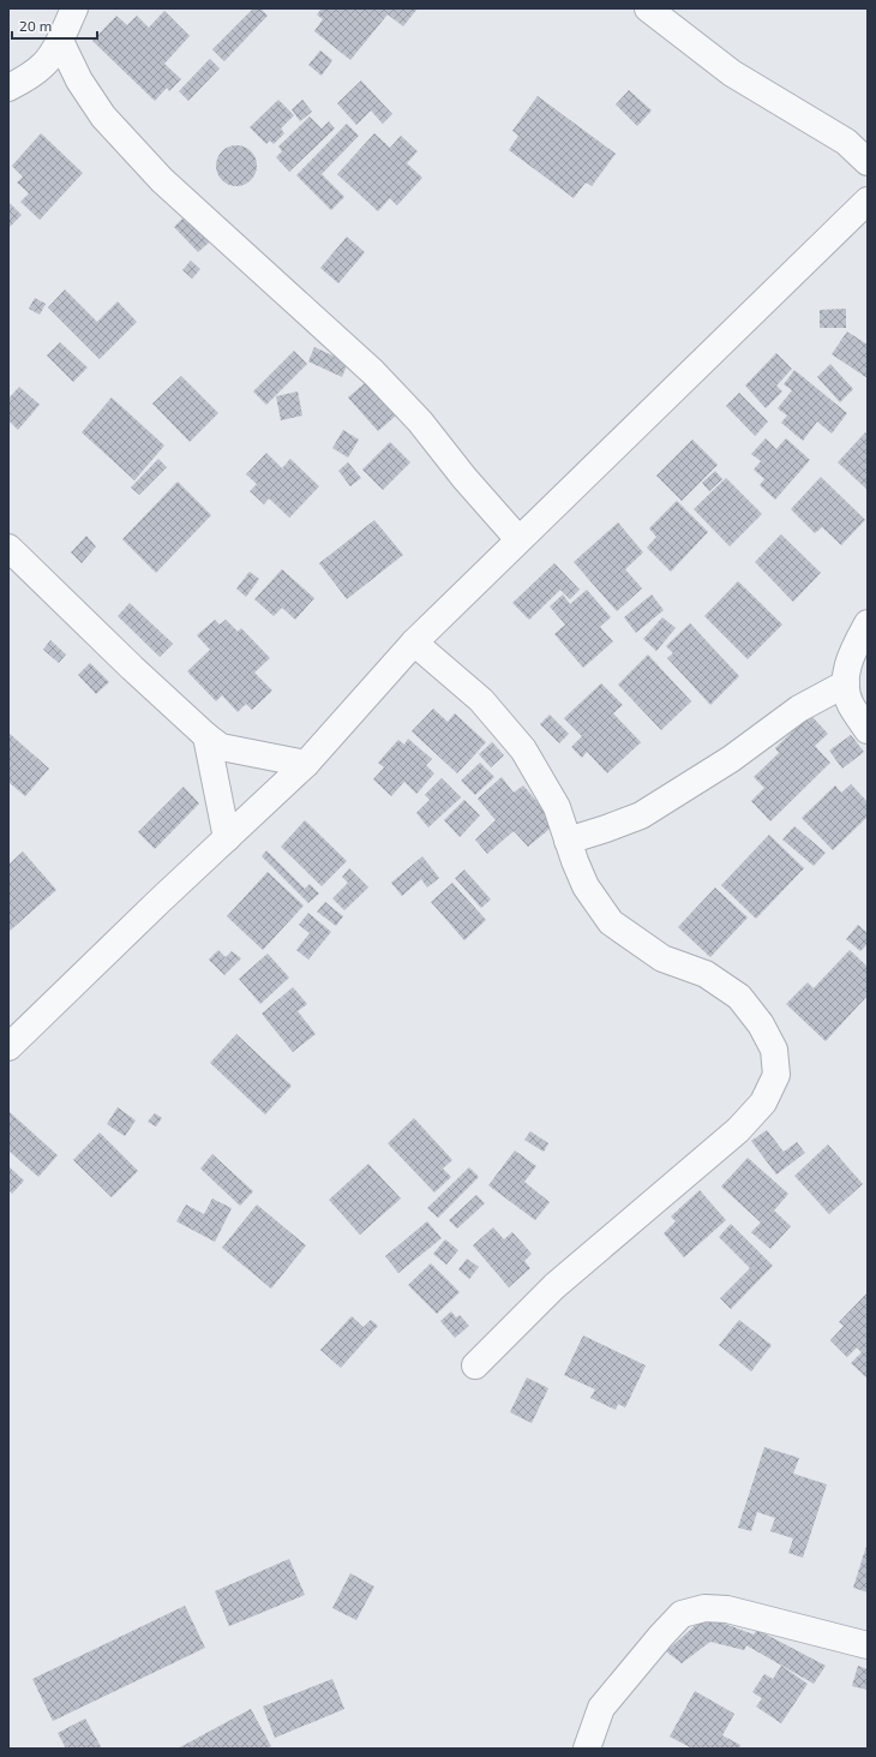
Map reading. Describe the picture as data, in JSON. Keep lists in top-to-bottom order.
{
  "scale_bar": "20 m"
}
